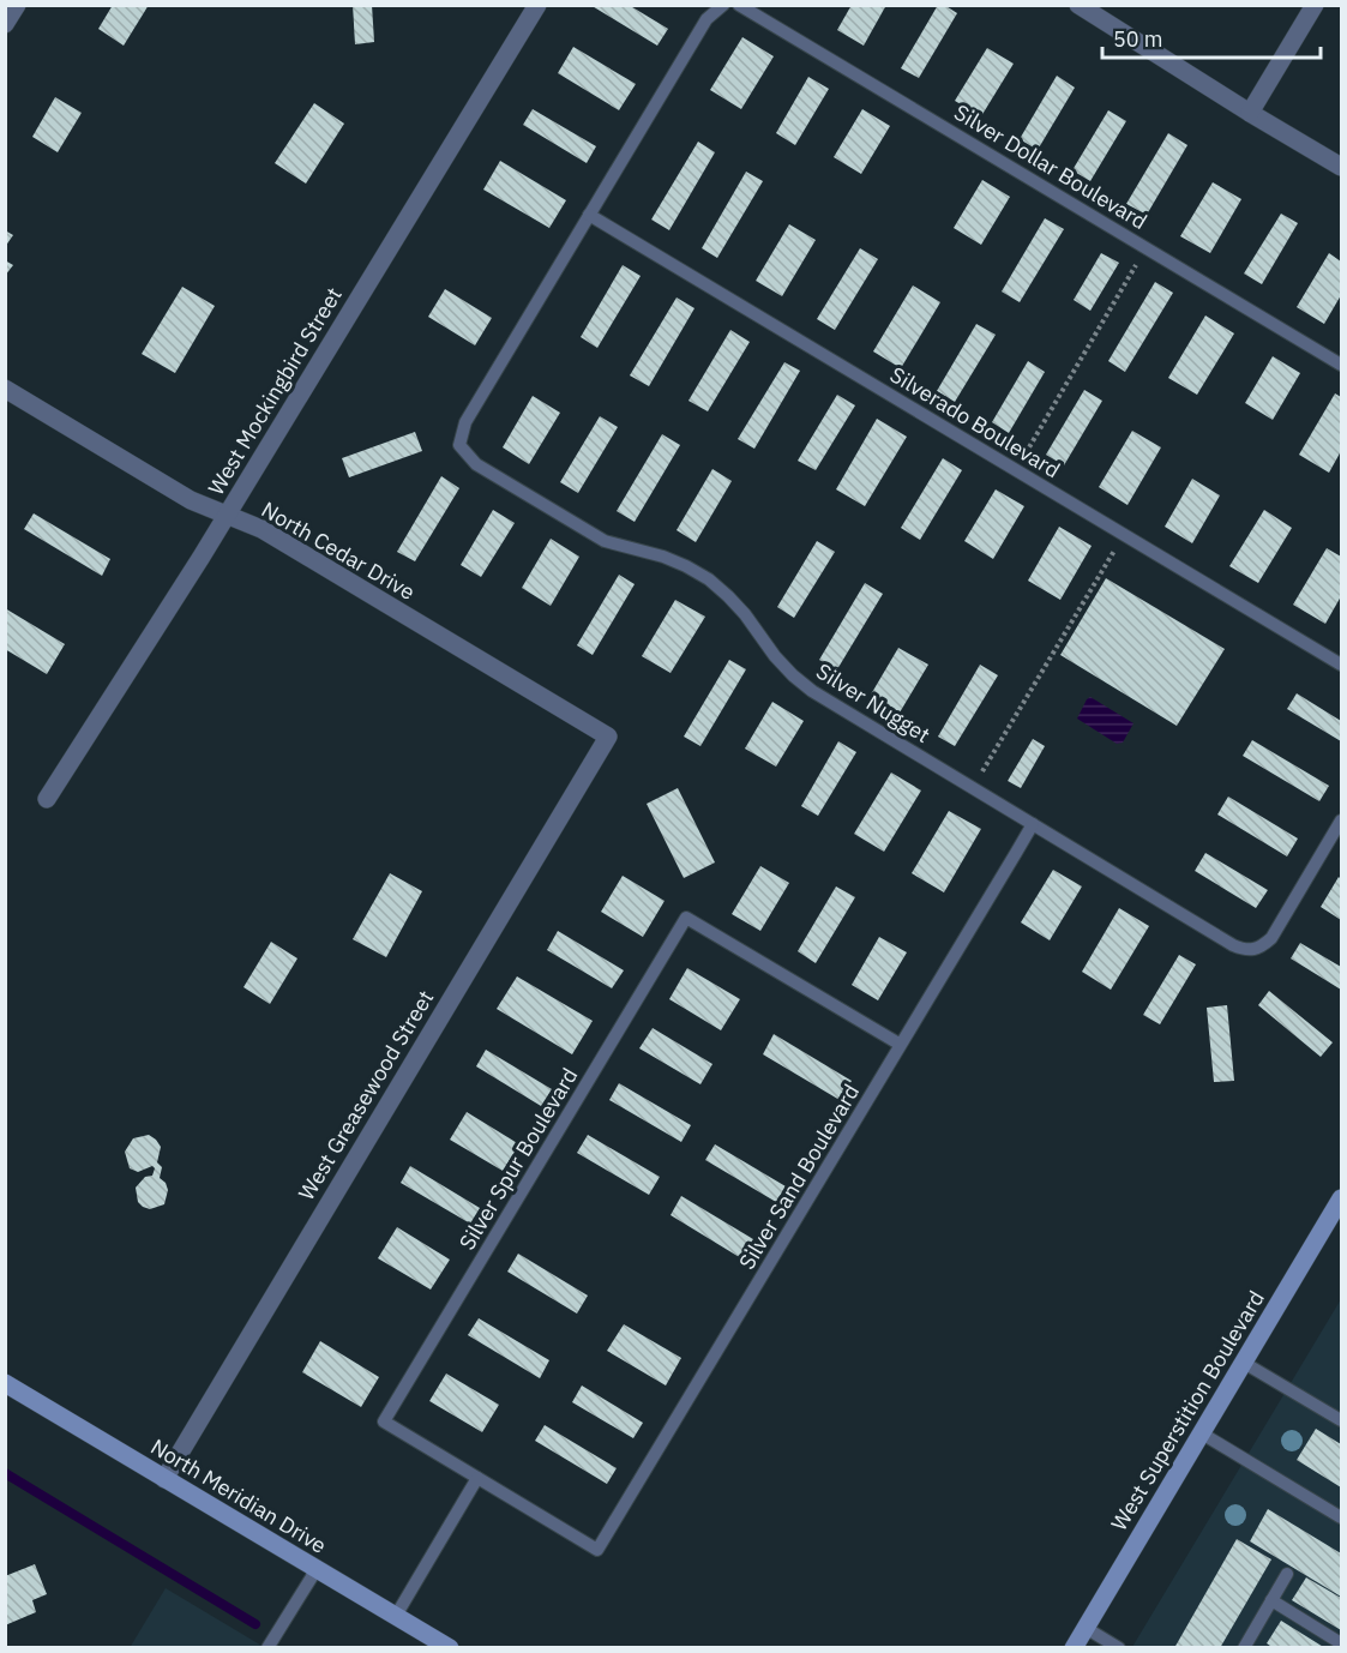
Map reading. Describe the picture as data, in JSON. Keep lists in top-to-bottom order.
{
  "streets": {
    "main road": ["West Superstition Boulevard", "North Meridian Drive"],
    "street": ["West Mockingbird Street", "North Cedar Drive", "West Greasewood Street"],
    "lane": [
      "Silver Dollar Boulevard",
      "Silverado Boulevard",
      "Silver Nugget",
      "Silver Spur Boulevard",
      "Silver Sand Boulevard"
    ]
  },
  "crossings": [
    ["West Mockingbird Street", "North Cedar Drive"],
    ["Silverado Boulevard", "Silver Nugget"],
    ["North Cedar Drive", "West Greasewood Street"],
    ["Silver Nugget", "Silver Sand Boulevard"],
    ["West Greasewood Street", "North Meridian Drive"],
    ["Silver Spur Boulevard", "Silver Sand Boulevard"]
  ],
  "scale_bar": "50 m"
}
